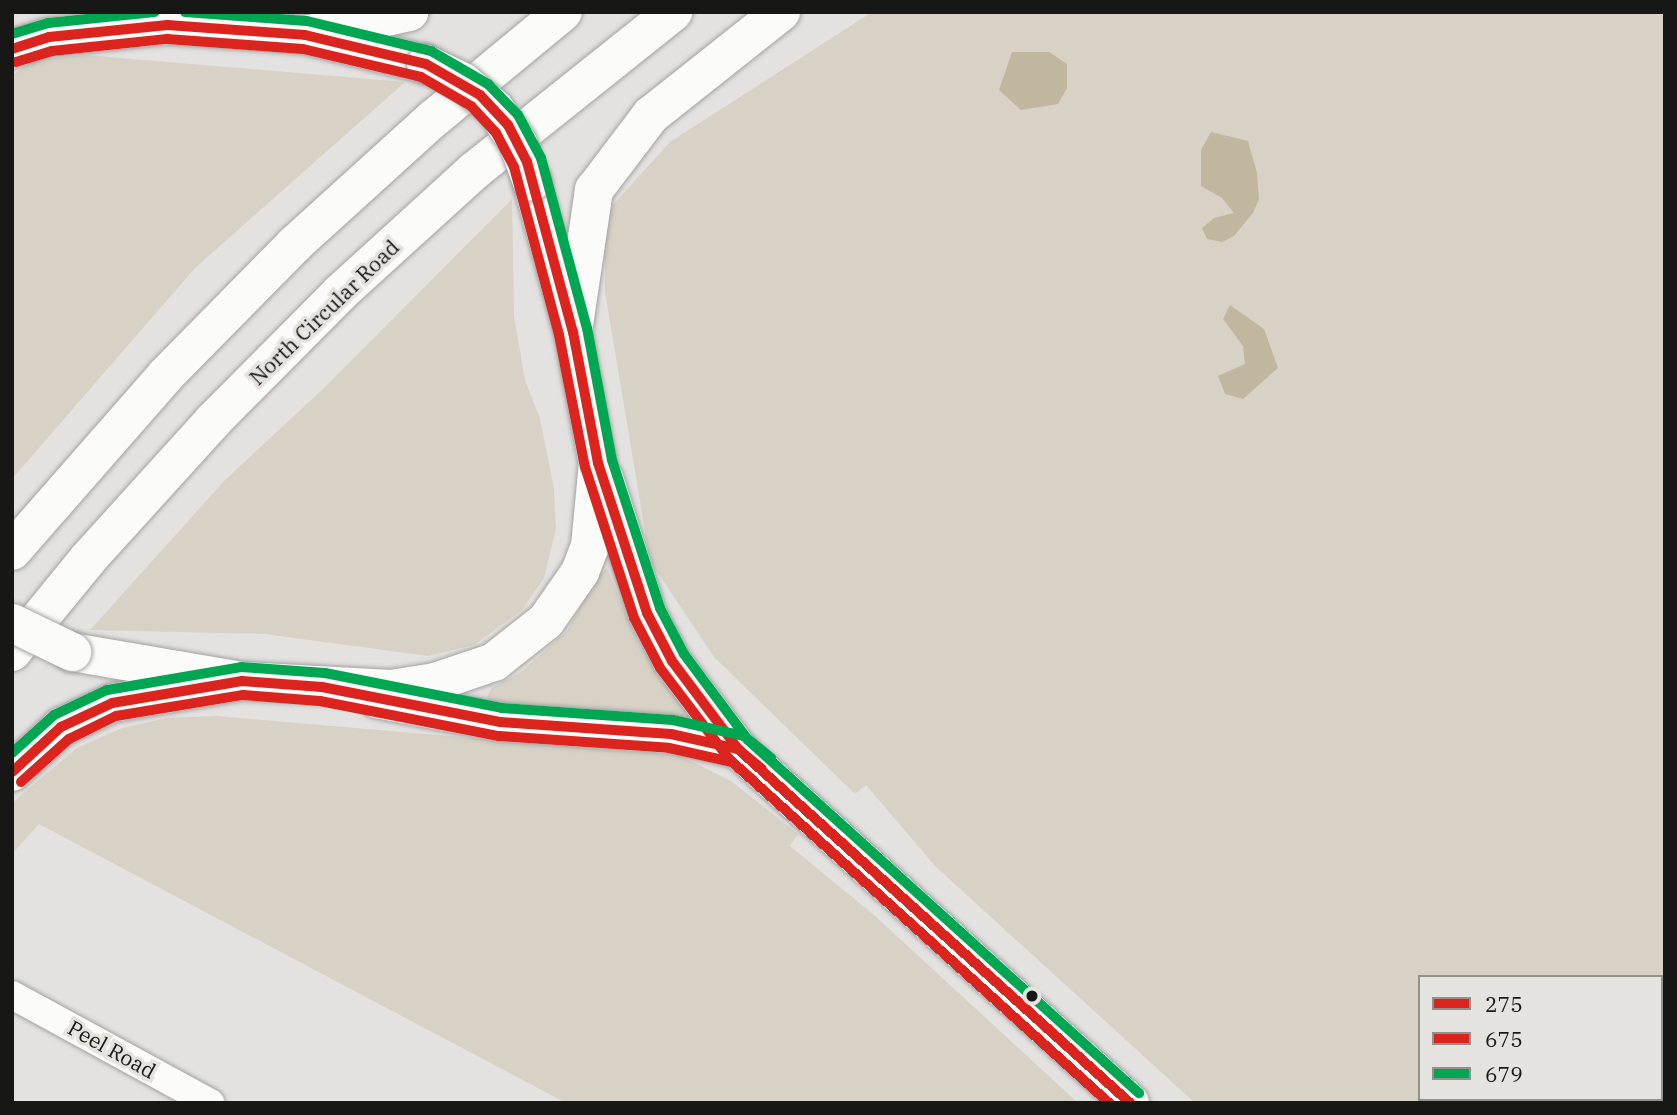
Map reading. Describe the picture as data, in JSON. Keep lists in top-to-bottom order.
{
  "streets": {
    "main road": ["North Circular Road"],
    "street": ["Peel Road"]
  },
  "lines": ["transit line 679", "transit line 275", "transit line 675"],
  "legend": ["275", "675", "679"]
}
